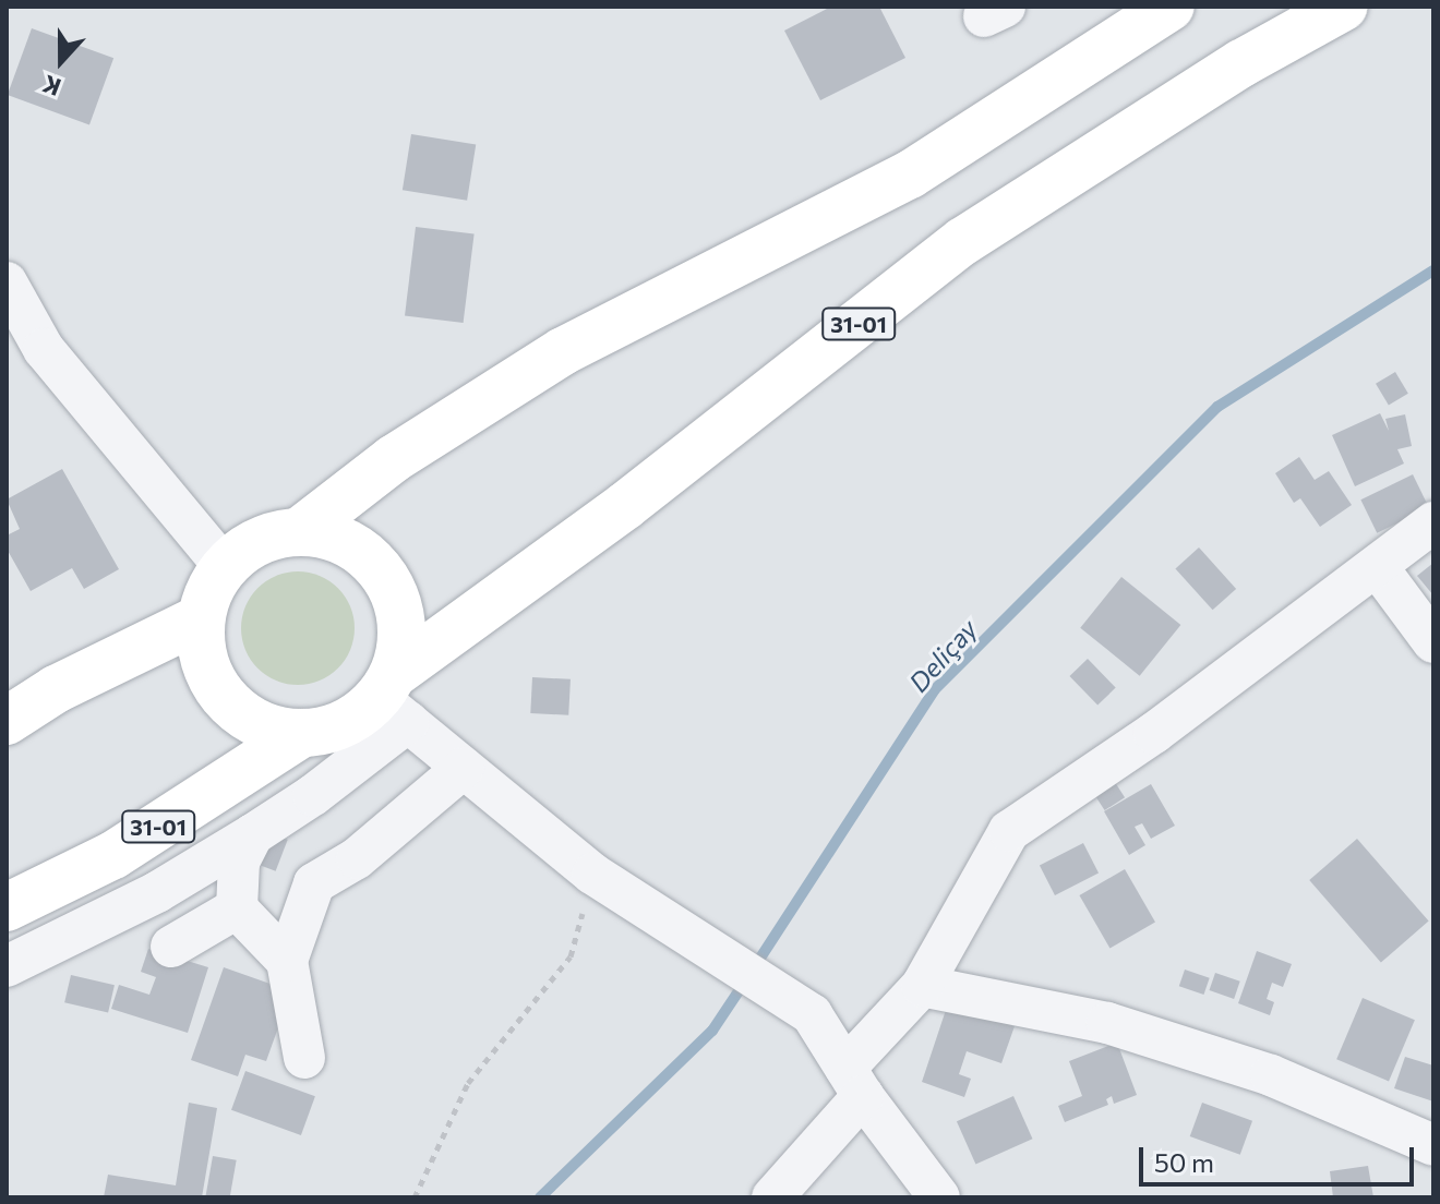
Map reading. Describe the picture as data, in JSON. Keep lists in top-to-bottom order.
{
  "streets": {
    "highway": ["31-01"]
  },
  "water": ["Deliçay"],
  "scale_bar": "50 m",
  "north": "bottom"
}
